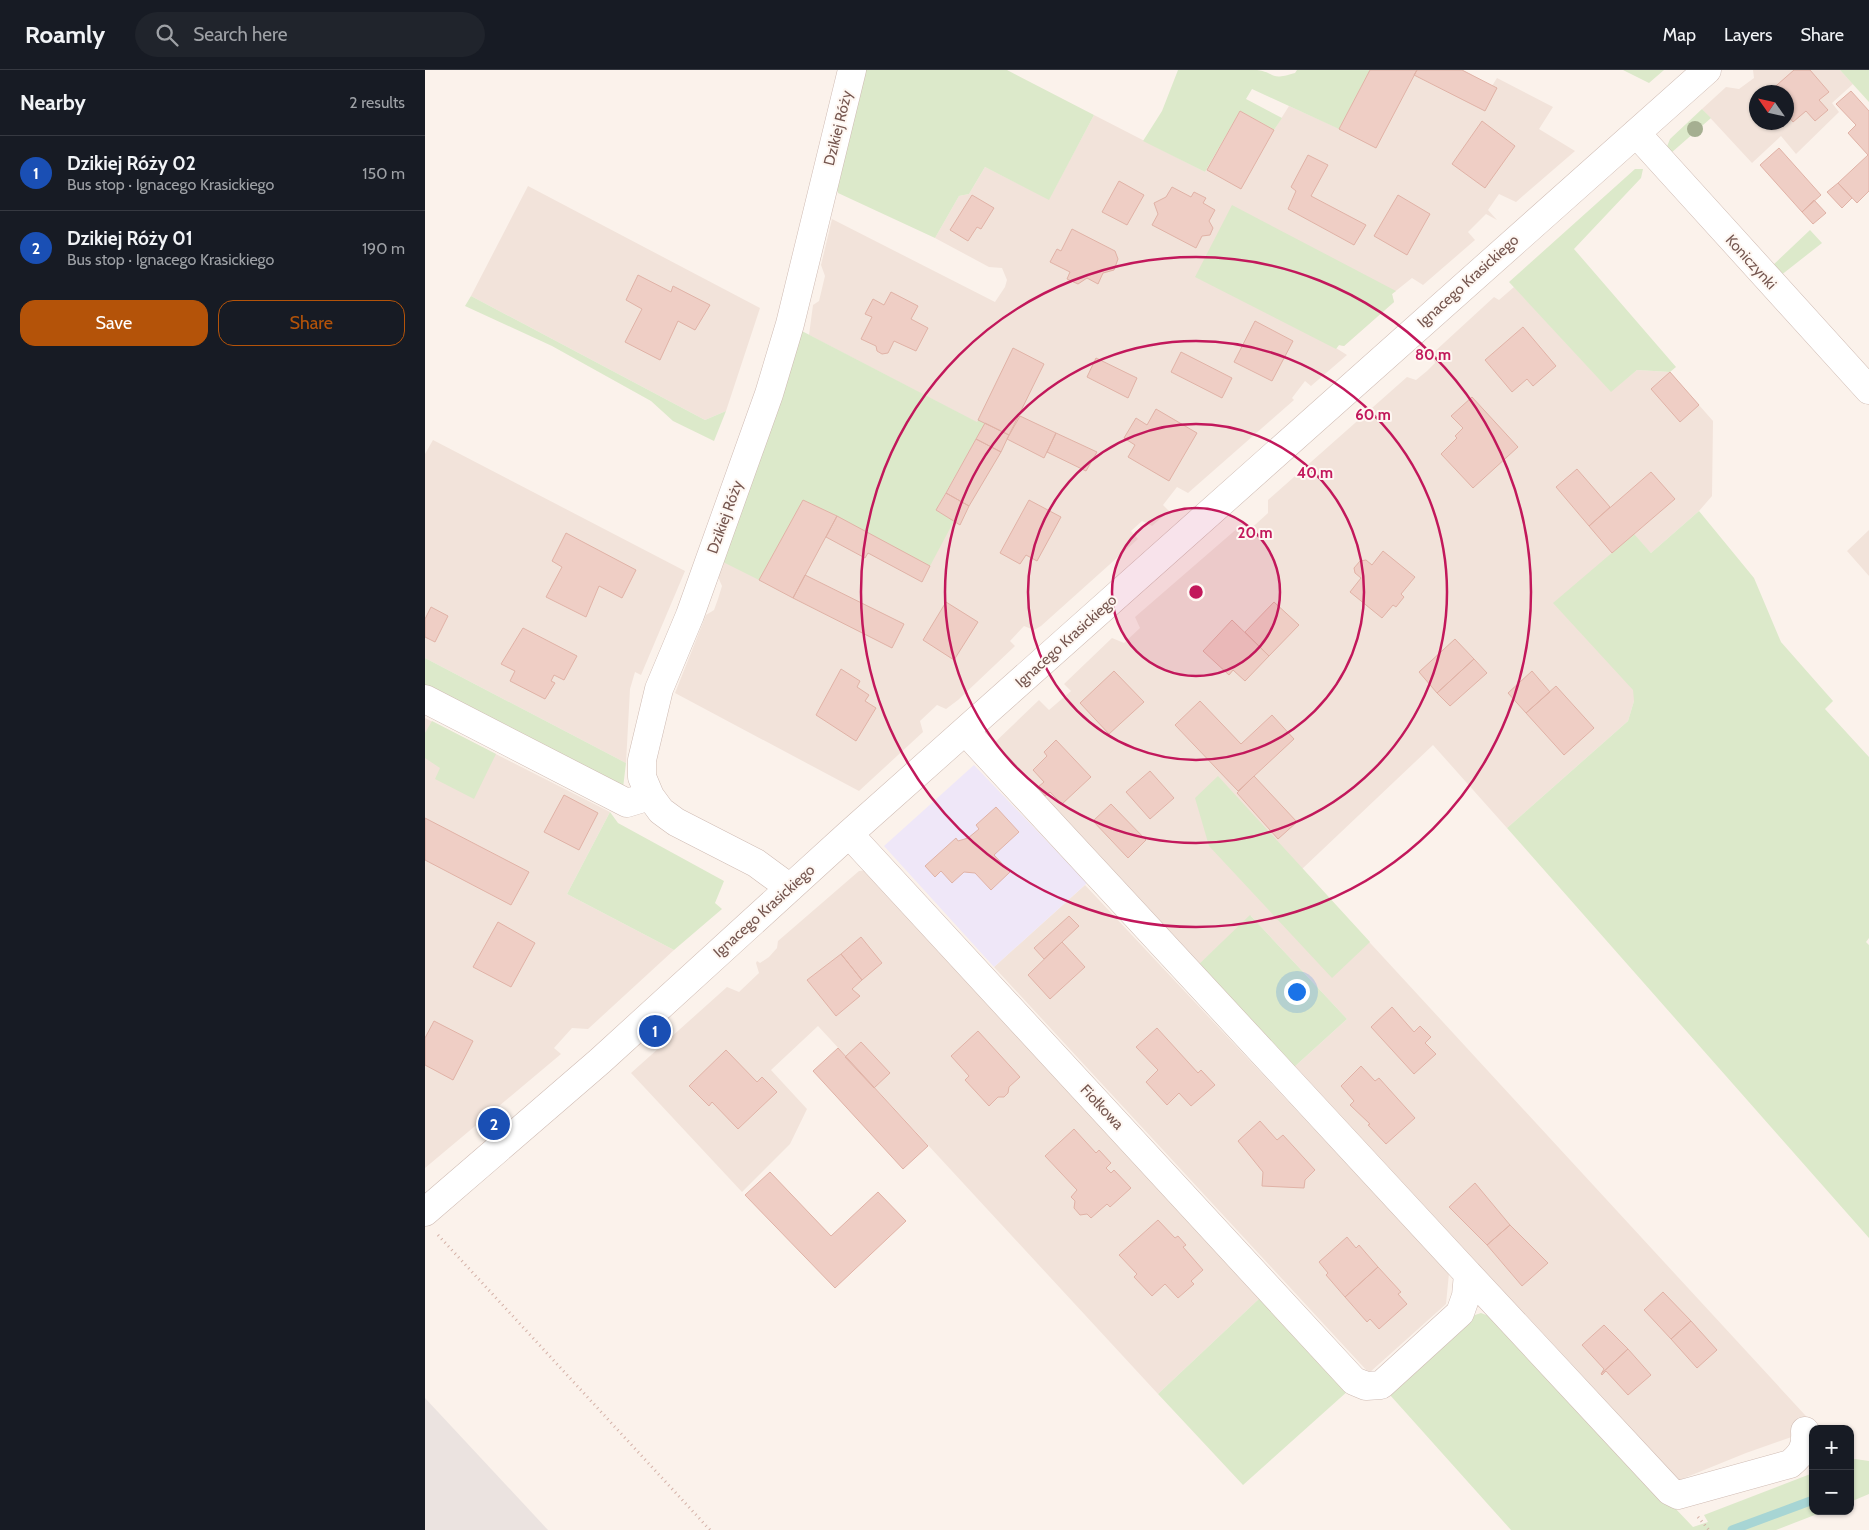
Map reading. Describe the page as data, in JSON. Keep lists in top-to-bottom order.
{
  "streets": {
    "street": [
      "Dzikiej Róży",
      "Koniczynki",
      "Ignacego Krasickiego",
      "Fiołkowa"
    ]
  },
  "crossings": [
    ["Dzikiej Róży", "Ignacego Krasickiego"],
    ["Koniczynki", "Ignacego Krasickiego"],
    ["Ignacego Krasickiego", "Fiołkowa"]
  ],
  "north": "top left",
  "page": {
    "header": "Roamly",
    "search": "Search here",
    "nav": ["Map", "Layers", "Share"],
    "heading": ["Nearby", "2 results"],
    "list": [
      {
        "mark": "1",
        "name": "Dzikiej Róży 02",
        "note": "Bus stop · Ignacego Krasickiego",
        "value": "150 m"
      },
      {
        "mark": "2",
        "name": "Dzikiej Róży 01",
        "note": "Bus stop · Ignacego Krasickiego",
        "value": "190 m"
      }
    ],
    "buttons": ["Save", "Share"],
    "pins": ["1", "2"],
    "map_buttons": ["+", "−"]
  },
  "rings": [
    "80 m",
    "60 m",
    "40 m",
    "20 m"
  ]
}
